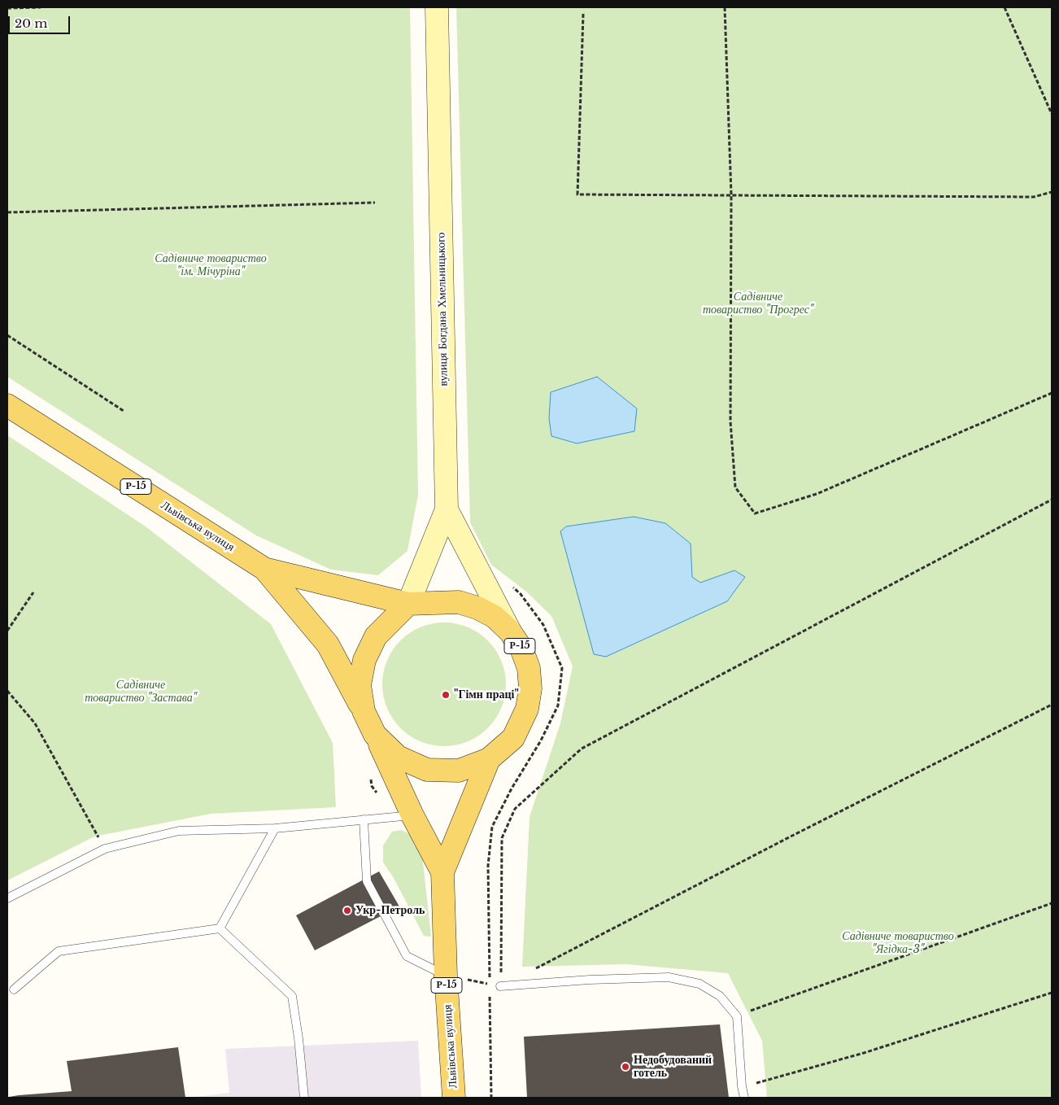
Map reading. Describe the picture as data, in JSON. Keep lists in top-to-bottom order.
{
  "streets": {
    "main road": ["вулиця Богдана Хмельницького", "Р-15", "Львівська вулиця"]
  },
  "crossings": [
    ["вулиця Богдана Хмельницького", "Р-15"],
    ["вулиця Богдана Хмельницького", "Львівська вулиця"],
    ["Р-15", "Львівська вулиця"]
  ],
  "parks": [
    "Садівниче товариство \"ім. Мічуріна\"",
    "Садівниче товариство \"Прогрес\"",
    "Садівниче товариство \"Застава\"",
    "Садівниче товариство \"Ягідка-3\""
  ],
  "places": ["\"Гімн праці\"", "Укр-Петроль", "Недобудований готель"],
  "scale_bar": "20 m"
}
